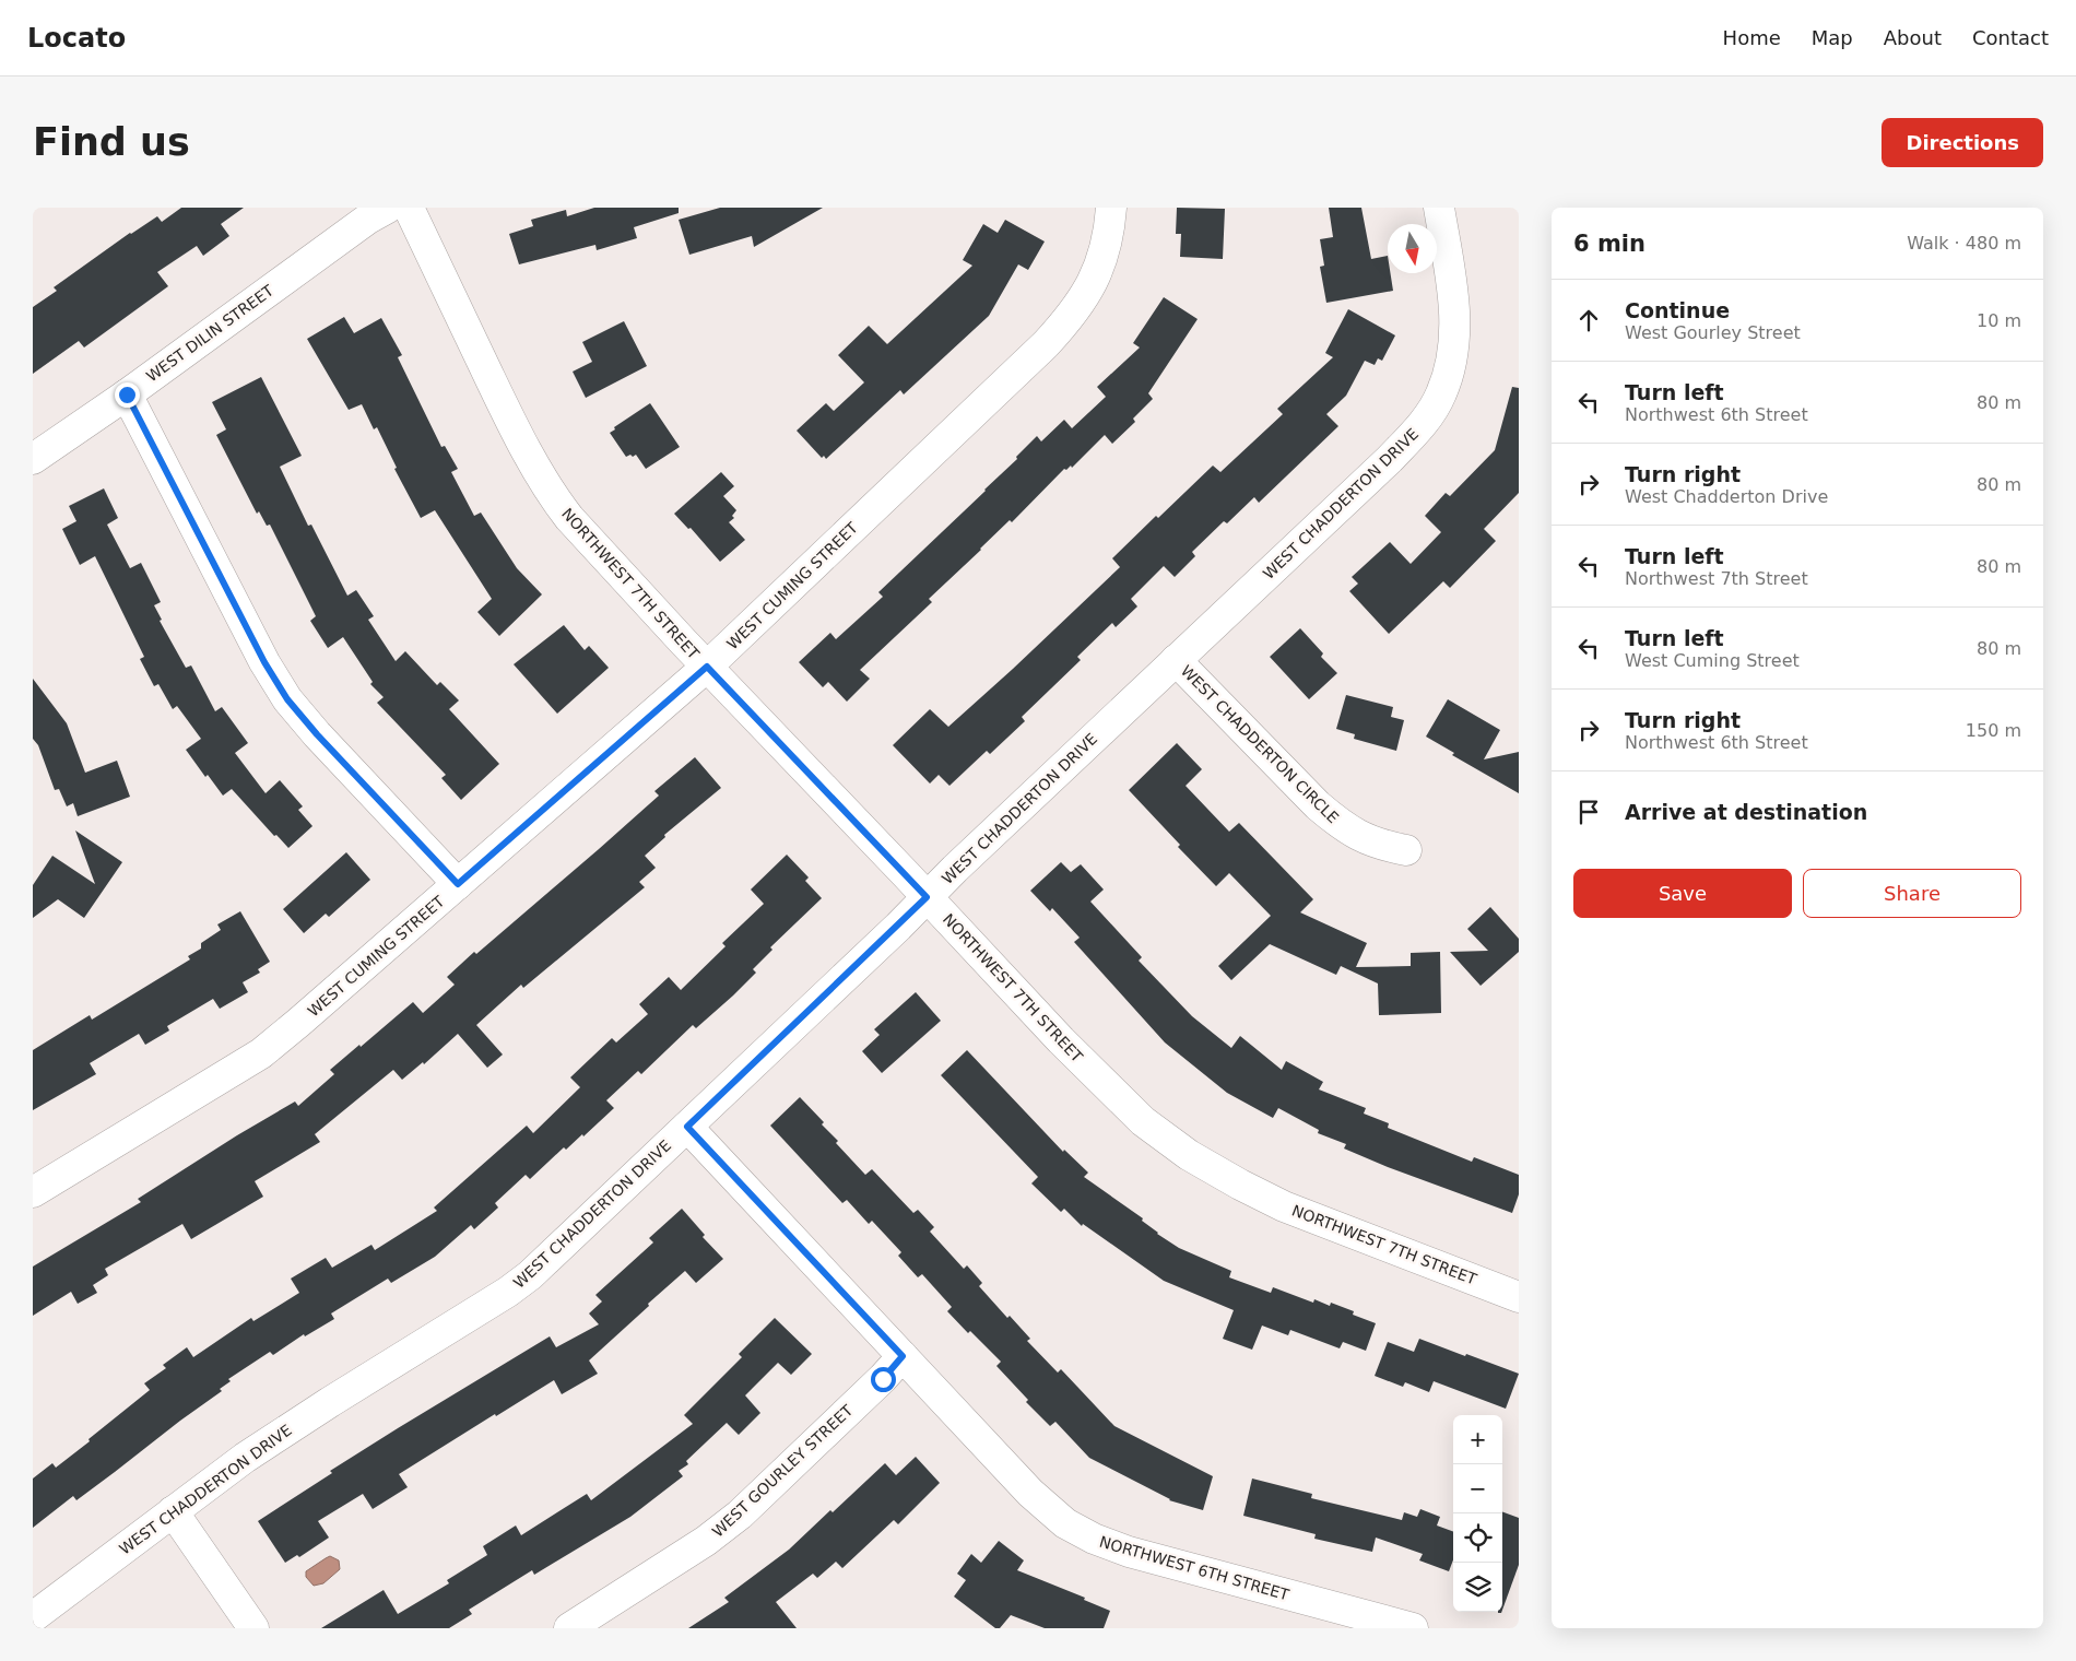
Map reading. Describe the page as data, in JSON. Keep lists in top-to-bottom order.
{
  "streets": {
    "street": [
      "WEST DILIN STREET",
      "WEST CHADDERTON DRIVE",
      "NORTHWEST 7TH STREET",
      "WEST CUMING STREET",
      "WEST CHADDERTON CIRCLE",
      "WEST GOURLEY STREET",
      "NORTHWEST 6TH STREET"
    ]
  },
  "crossings": [
    ["WEST CHADDERTON DRIVE", "NORTHWEST 7TH STREET"],
    ["WEST CHADDERTON DRIVE", "WEST CHADDERTON CIRCLE"],
    ["WEST CHADDERTON DRIVE", "NORTHWEST 6TH STREET"],
    ["NORTHWEST 7TH STREET", "WEST CUMING STREET"],
    ["WEST GOURLEY STREET", "NORTHWEST 6TH STREET"]
  ],
  "north": "bottom",
  "page": {
    "header": "Locato",
    "nav": [
      "Home",
      "Map",
      "About",
      "Contact"
    ],
    "buttons": [
      "Directions",
      ["Save", "Share"]
    ],
    "title": "Find us",
    "heading": ["6 min", "Walk · 480 m"],
    "list": [
      ["Continue", "West Gourley Street", "10 m"],
      ["Turn left", "Northwest 6th Street", "80 m"],
      ["Turn right", "West Chadderton Drive", "80 m"],
      ["Turn left", "Northwest 7th Street", "80 m"],
      ["Turn left", "West Cuming Street", "80 m"],
      ["Turn right", "Northwest 6th Street", "150 m"],
      "Arrive at destination"
    ],
    "map_buttons": ["+", "−"]
  }
}
